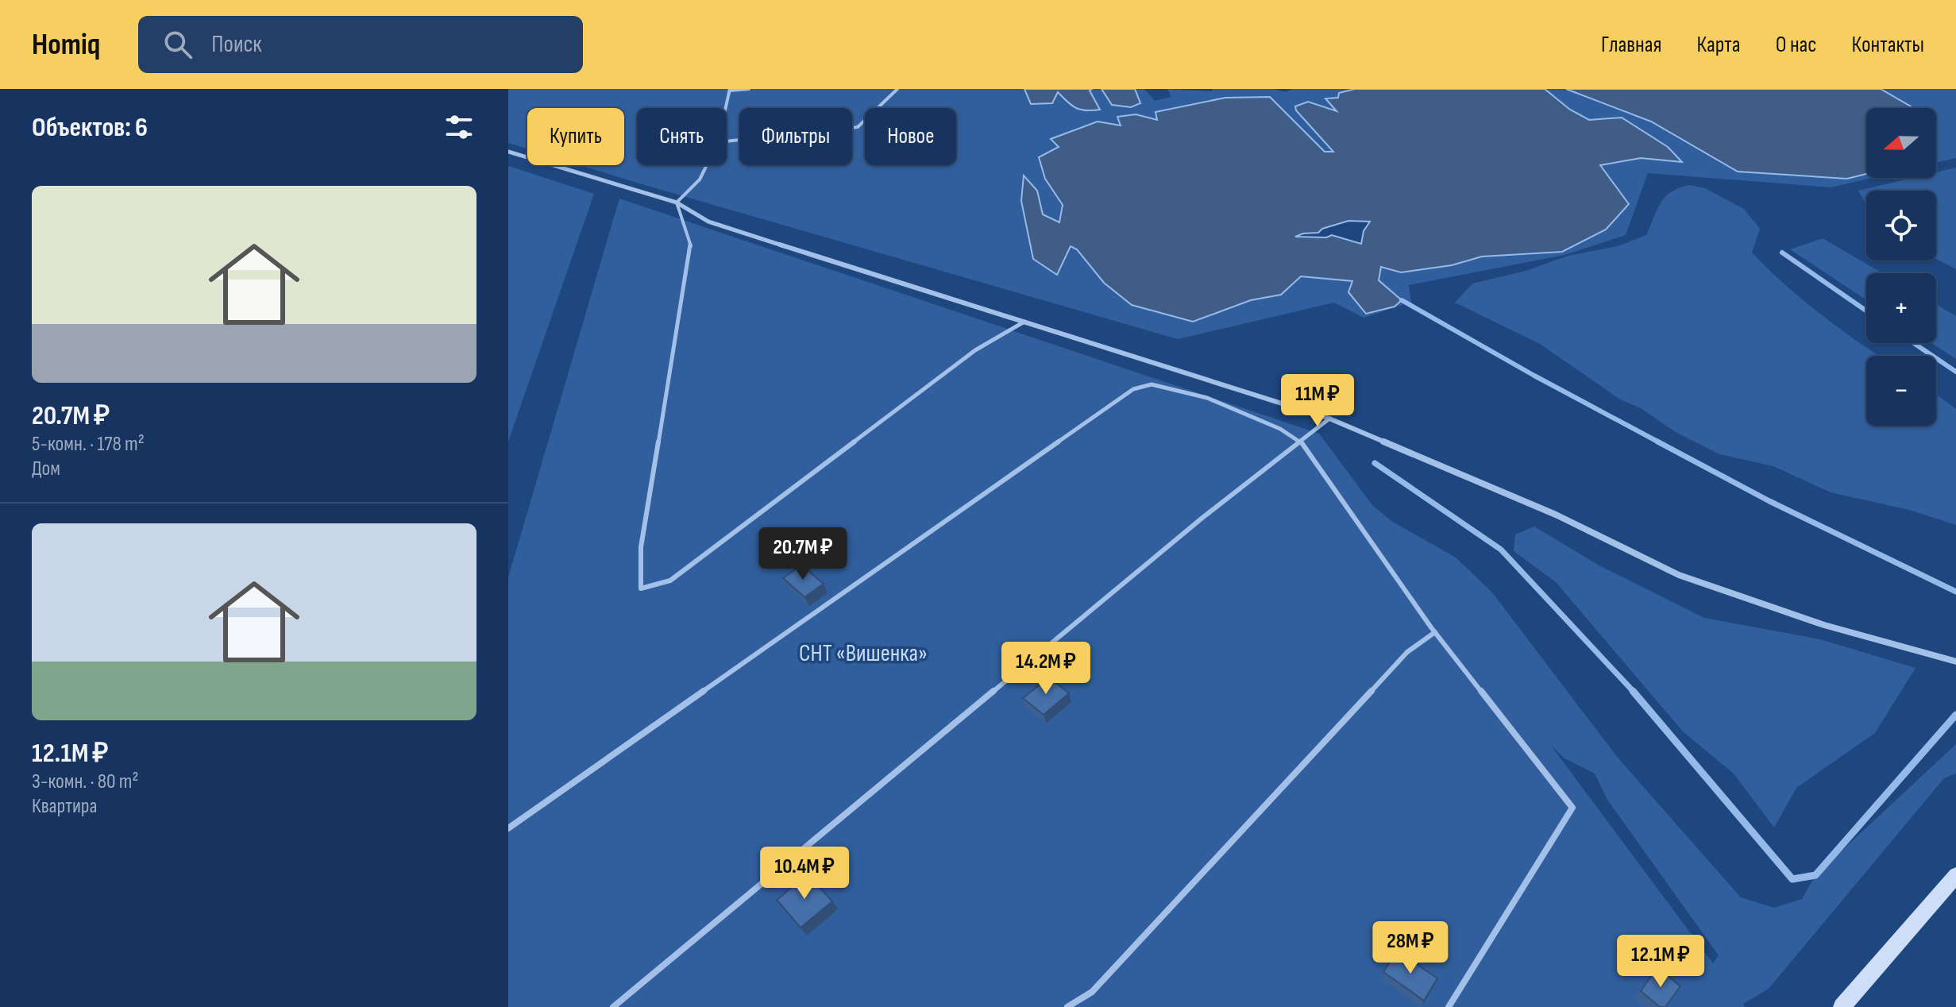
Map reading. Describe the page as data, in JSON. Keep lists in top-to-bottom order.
{
  "parks": ["СНТ «Вишенка»"],
  "north": "left",
  "page": {
    "header": "Homiq",
    "search": "Поиск",
    "nav": [
      "Главная",
      "Карта",
      "О нас",
      "Контакты"
    ],
    "heading": "Объектов: 6",
    "map_buttons": ["+", "−"],
    "chip": [
      "Купить",
      "Снять",
      "Фильтры",
      "Новое"
    ],
    "list": [
      {
        "name": "20.7M ₽",
        "note": "5-комн. · 178 m² · Дом"
      },
      {
        "name": "12.1M ₽",
        "note": "3-комн. · 80 m² · Квартира"
      }
    ],
    "price": [
      "11M ₽",
      "20.7M ₽",
      "14.2M ₽",
      "10.4M ₽",
      "28M ₽",
      "12.1M ₽"
    ]
  }
}
